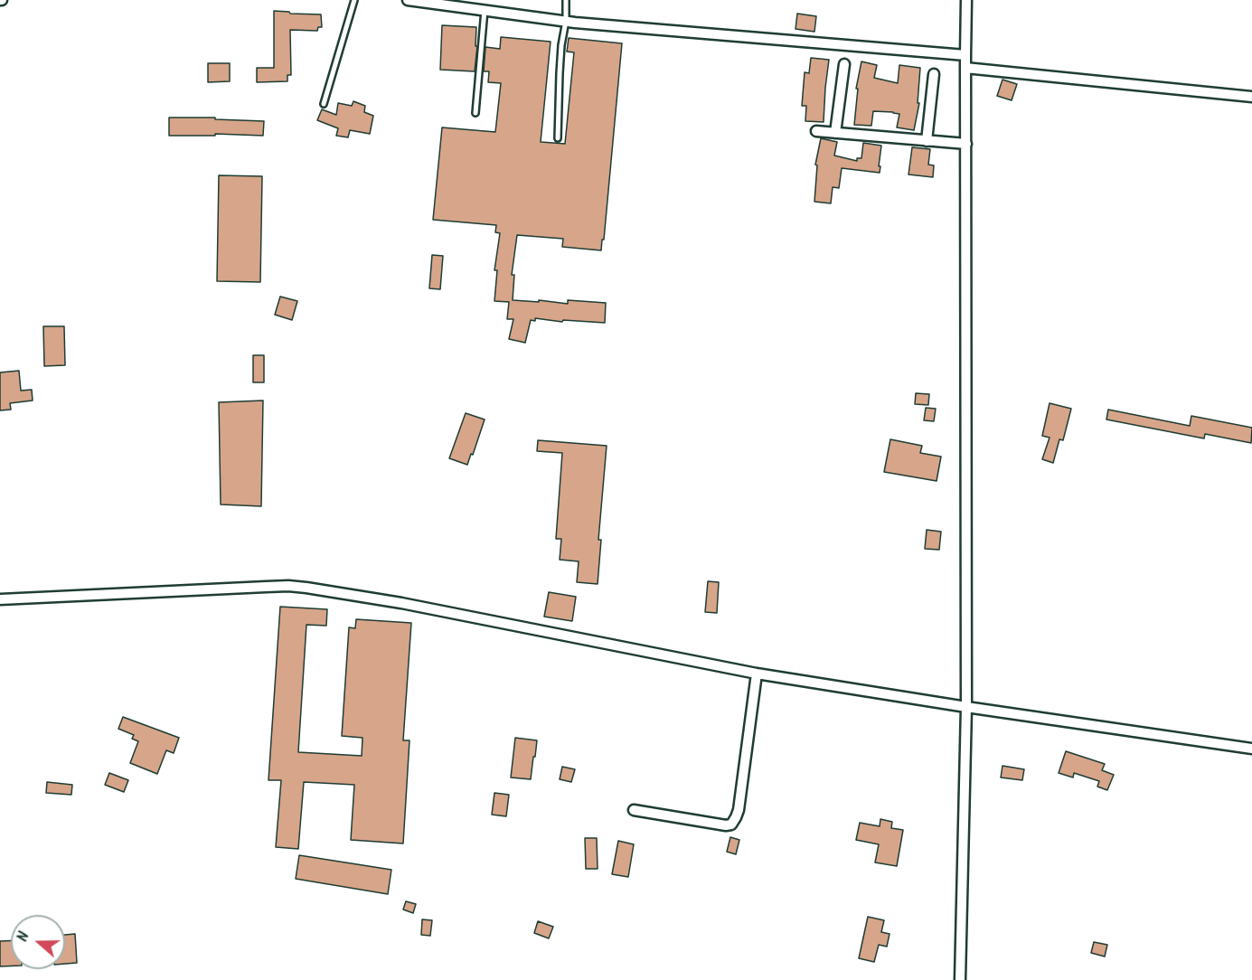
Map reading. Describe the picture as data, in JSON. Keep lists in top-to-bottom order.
{
  "north": "left"
}
